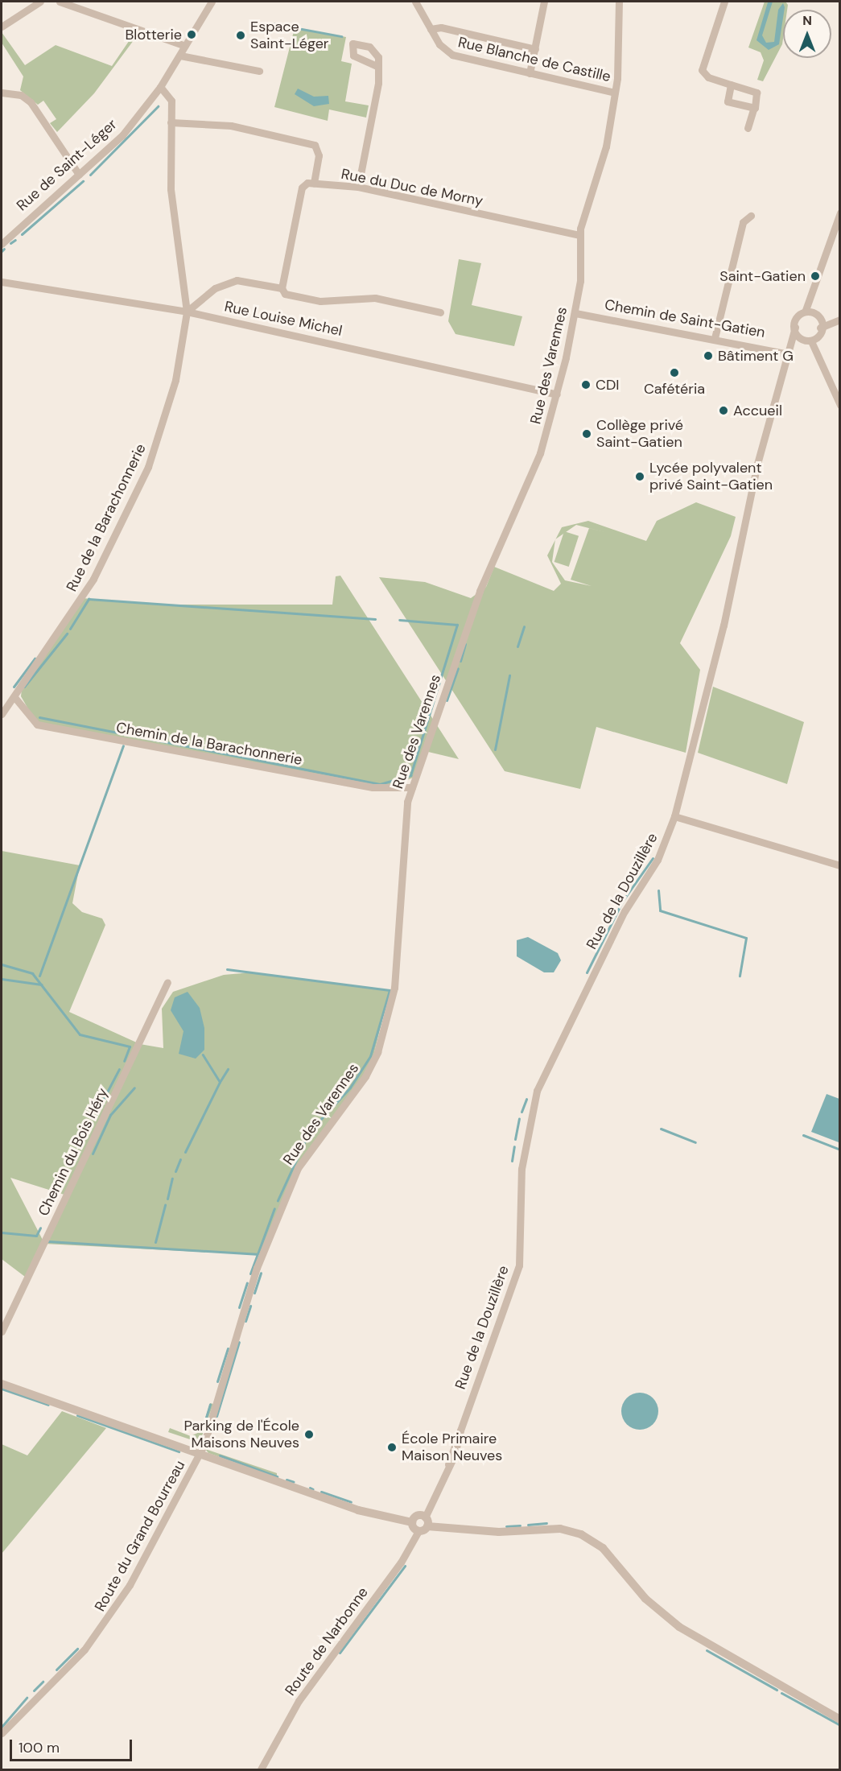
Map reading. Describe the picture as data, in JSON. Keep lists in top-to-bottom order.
{
  "streets": {
    "street": [
      "Rue Blanche de Castille",
      "Rue de Saint-Léger",
      "Rue du Duc de Morny",
      "Rue Louise Michel",
      "Chemin de Saint-Gatien",
      "Rue des Varennes",
      "Rue de la Barachonnerie",
      "Chemin de la Barachonnerie",
      "Rue de la Douzillère",
      "Chemin du Bois Héry",
      "Route du Grand Bourreau",
      "Route de Narbonne"
    ]
  },
  "crossings": [
    ["Rue Blanche de Castille", "Rue des Varennes"],
    ["Rue de Saint-Léger", "Rue de la Barachonnerie"],
    ["Rue du Duc de Morny", "Rue des Varennes"],
    ["Rue Louise Michel", "Rue des Varennes"],
    ["Rue Louise Michel", "Rue de la Barachonnerie"],
    ["Chemin de Saint-Gatien", "Rue des Varennes"],
    ["Chemin de Saint-Gatien", "Rue de la Douzillère"],
    ["Rue des Varennes", "Chemin de la Barachonnerie"],
    ["Rue des Varennes", "Route du Grand Bourreau"],
    ["Rue de la Barachonnerie", "Chemin de la Barachonnerie"]
  ],
  "places": [
    "Blotterie",
    "Espace Saint-Léger",
    "Saint-Gatien",
    "Bâtiment G",
    "Cafétéria",
    "CDI",
    "Accueil",
    "Collège privé Saint-Gatien",
    "Lycée polyvalent privé Saint-Gatien",
    "Parking de l'École Maisons Neuves",
    "École Primaire Maison Neuves"
  ],
  "scale_bar": "100 m",
  "north": "top"
}
